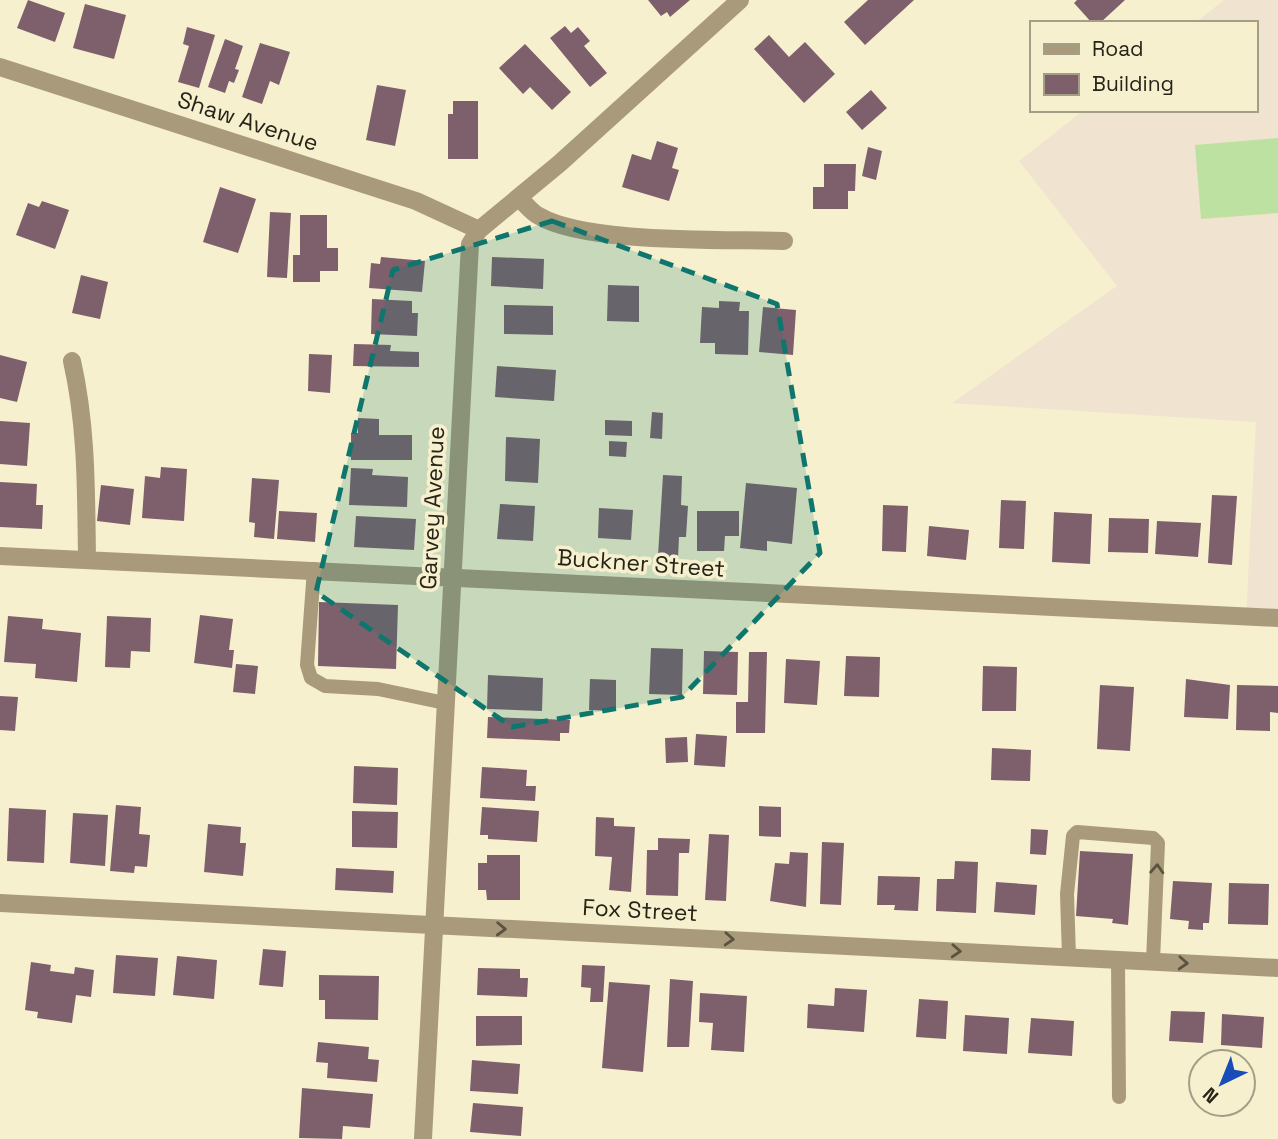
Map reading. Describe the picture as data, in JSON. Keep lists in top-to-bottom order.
{
  "streets": {
    "street": [
      "Shaw Avenue",
      "Garvey Avenue",
      "Buckner Street",
      "Fox Street"
    ]
  },
  "crossings": [
    ["Shaw Avenue", "Garvey Avenue"],
    ["Garvey Avenue", "Buckner Street"],
    ["Garvey Avenue", "Fox Street"]
  ],
  "one_way": ["Fox Street"],
  "legend": ["Road", "Building"],
  "north": "bottom left"
}
